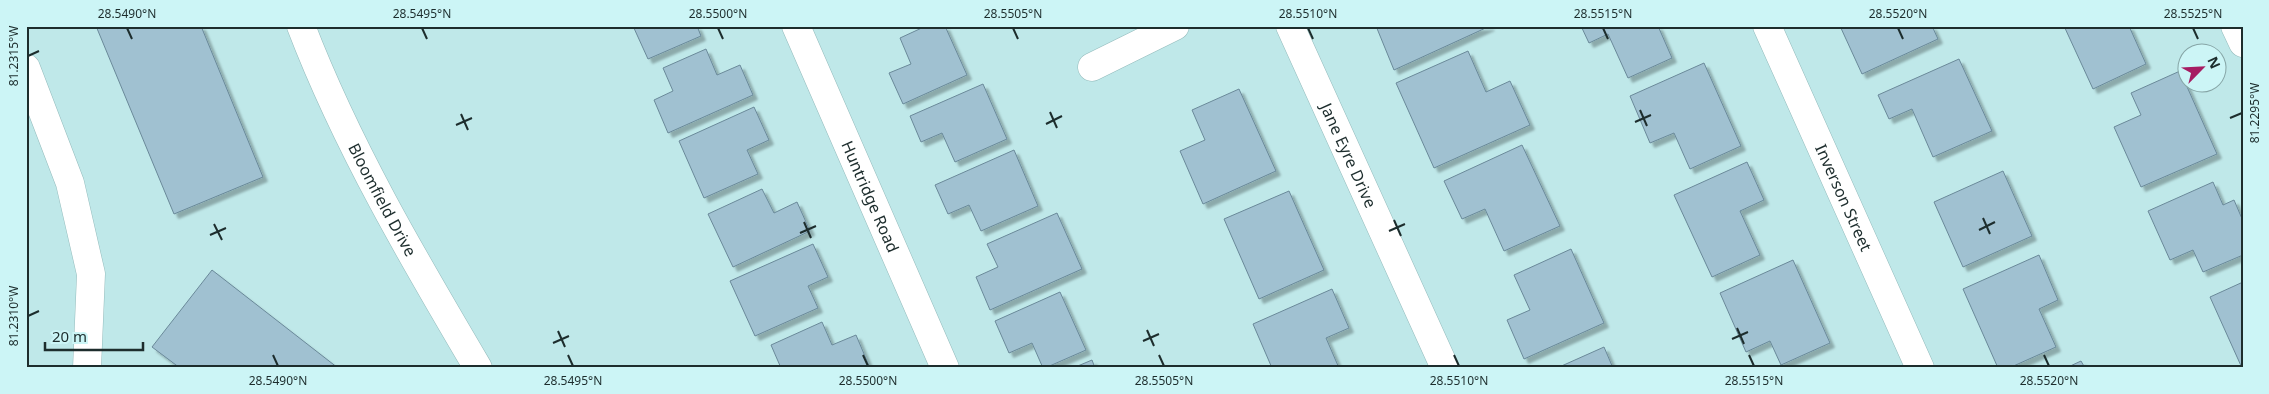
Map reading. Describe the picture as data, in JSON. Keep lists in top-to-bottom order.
{
  "streets": {
    "street": [
      "Jane Eyre Drive",
      "Huntridge Road",
      "Inverson Street",
      "Bloomfield Drive"
    ]
  },
  "scale_bar": "20 m",
  "north": "top right",
  "coordinates": [
    "28.5490°N",
    "28.5495°N",
    "28.5500°N",
    "28.5505°N",
    "28.5510°N",
    "28.5515°N",
    "28.5520°N",
    "28.5525°N",
    "81.2315°W",
    "81.2295°W",
    "81.2310°W"
  ]
}
